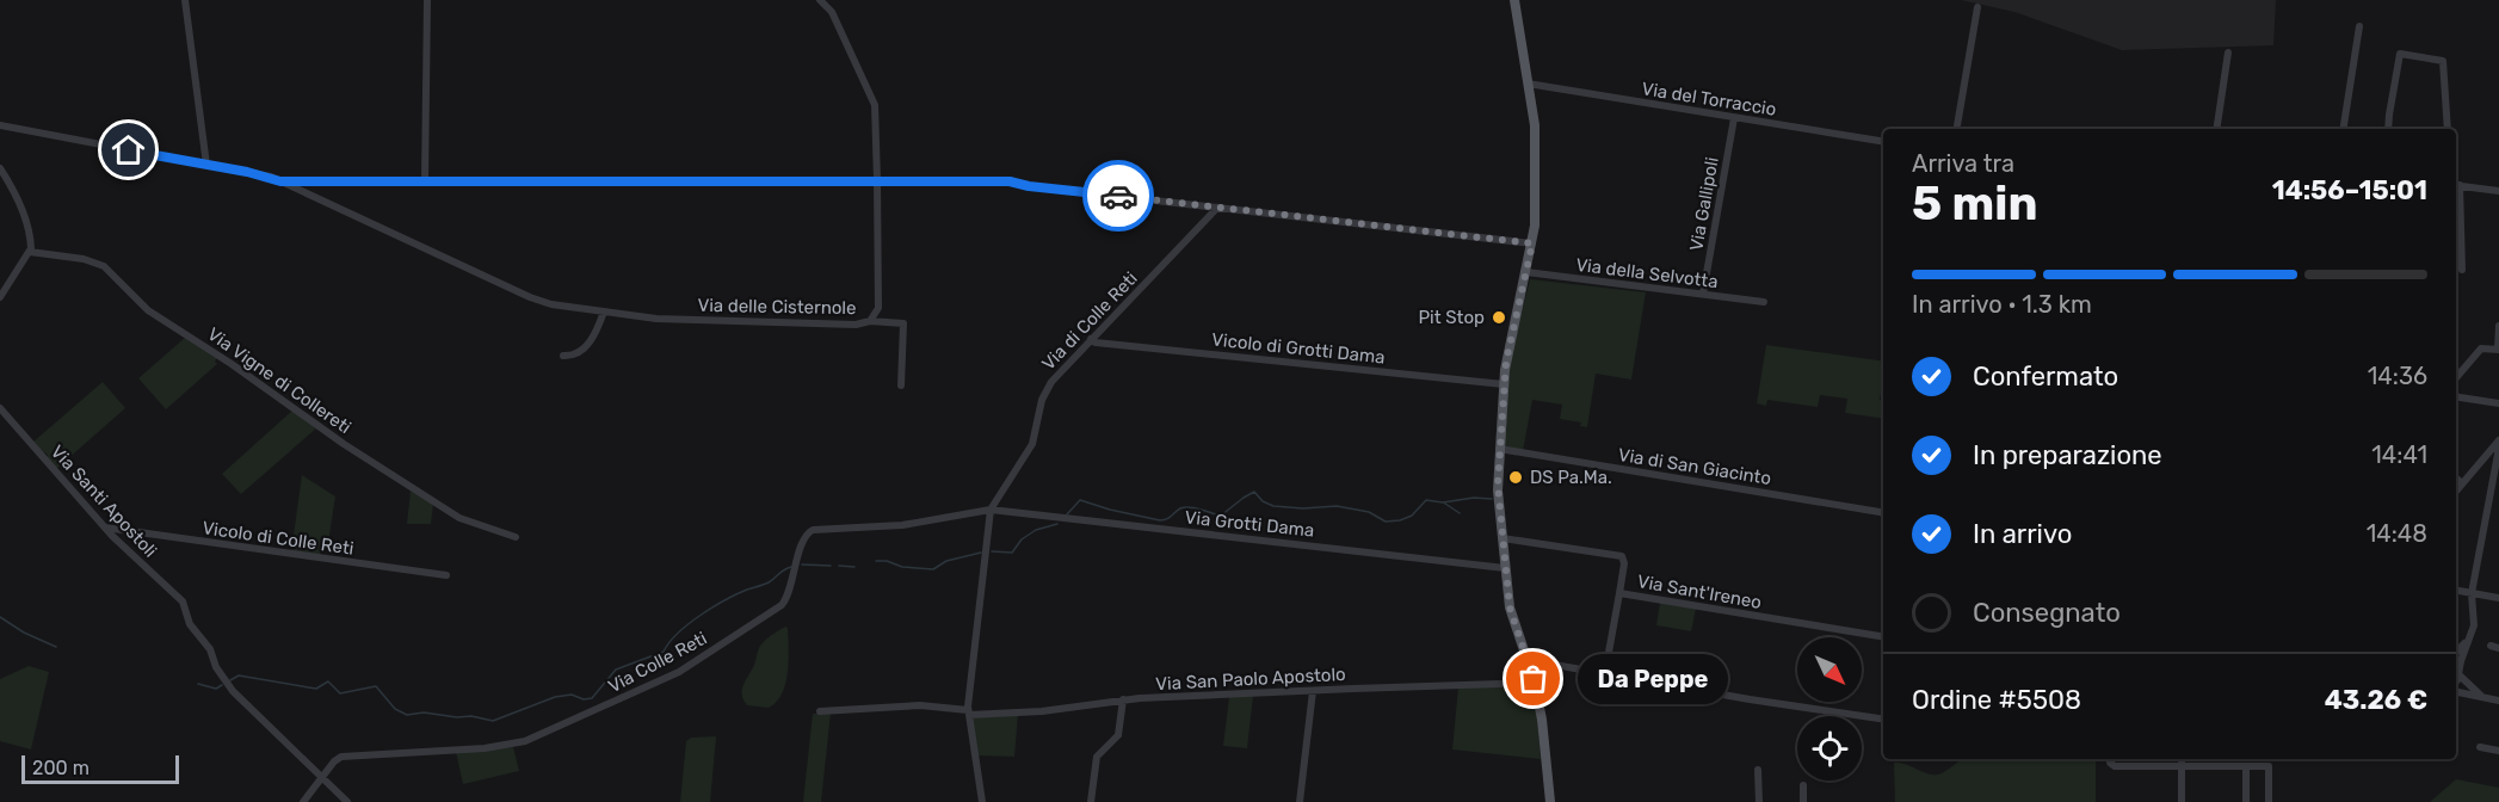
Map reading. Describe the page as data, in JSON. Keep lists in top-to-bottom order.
{
  "streets": {
    "street": [
      "Via del Torraccio",
      "Via Gallipoli",
      "Via della Selvotta",
      "Via delle Cisternole",
      "Via di Colle Reti",
      "Vicolo di Grotti Dama",
      "Via Vigne di Collereti",
      "Via di San Giacinto",
      "Via Santi Apostoli",
      "Via Grotti Dama",
      "Vicolo di Colle Reti",
      "Via Sant'Ireneo",
      "Via Colle Reti",
      "Via San Paolo Apostolo"
    ]
  },
  "crossings": [
    ["Via del Torraccio", "Via Gallipoli"],
    ["Via Gallipoli", "Via della Selvotta"],
    ["Via di Colle Reti", "Vicolo di Grotti Dama"],
    ["Via di Colle Reti", "Via Grotti Dama"],
    ["Via di Colle Reti", "Via Colle Reti"],
    ["Via Santi Apostoli", "Vicolo di Colle Reti"],
    ["Via Santi Apostoli", "Via Colle Reti"],
    ["Via Grotti Dama", "Via Colle Reti"]
  ],
  "places": ["Pit Stop", "DS Pa.Ma.", "Da Peppe"],
  "scale_bar": "200 m",
  "north": "bottom right",
  "page": {
    "heading": ["5 min", "Arriva tra", "14:56–15:01"],
    "panel": ["Ordine #5508", "43.26 €"],
    "bar": "In arrivo · 1.3 km",
    "list": [
      ["Confermato", "14:36"],
      ["In preparazione", "14:41"],
      ["In arrivo", "14:48"],
      "Consegnato"
    ],
    "bubble": "Da Peppe",
    "scale": "200 m"
  }
}
